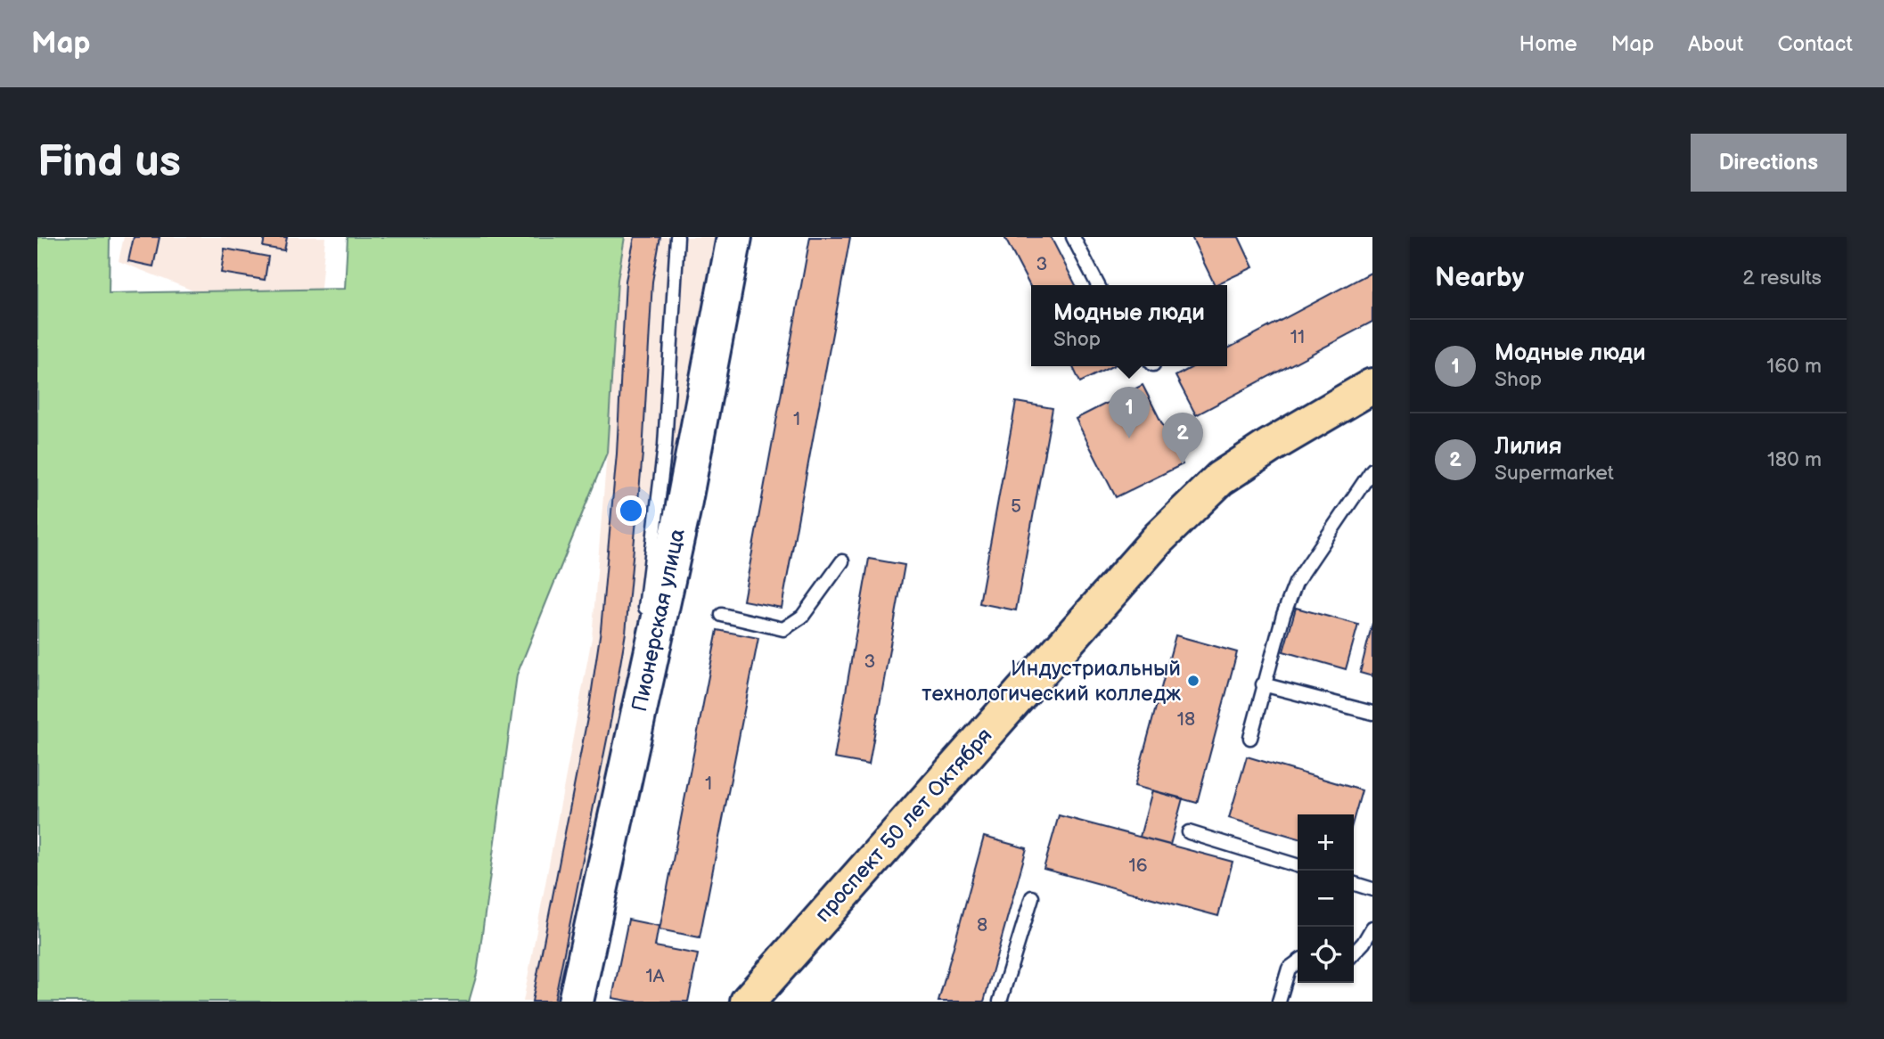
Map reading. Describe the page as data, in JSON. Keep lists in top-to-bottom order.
{
  "streets": {
    "main road": ["Пионерская улица", "проспект 50 лет Октября"]
  },
  "places": ["Индустриальный технологический колледж"],
  "house_numbers": [
    "3",
    "11",
    "1",
    "5",
    "3",
    "18",
    "1",
    "16",
    "8",
    "1А"
  ],
  "page": {
    "header": "Map",
    "nav": [
      "Home",
      "Map",
      "About",
      "Contact"
    ],
    "buttons": "Directions",
    "title": "Find us",
    "heading": ["Nearby", "2 results"],
    "popup": ["Модные люди", "Shop"],
    "list": [
      {
        "mark": "1",
        "name": "Модные люди",
        "note": "Shop",
        "value": "160 m"
      },
      {
        "mark": "2",
        "name": "Лилия",
        "note": "Supermarket",
        "value": "180 m"
      }
    ],
    "pins": ["1", "2"],
    "map_buttons": ["+", "−"]
  }
}
